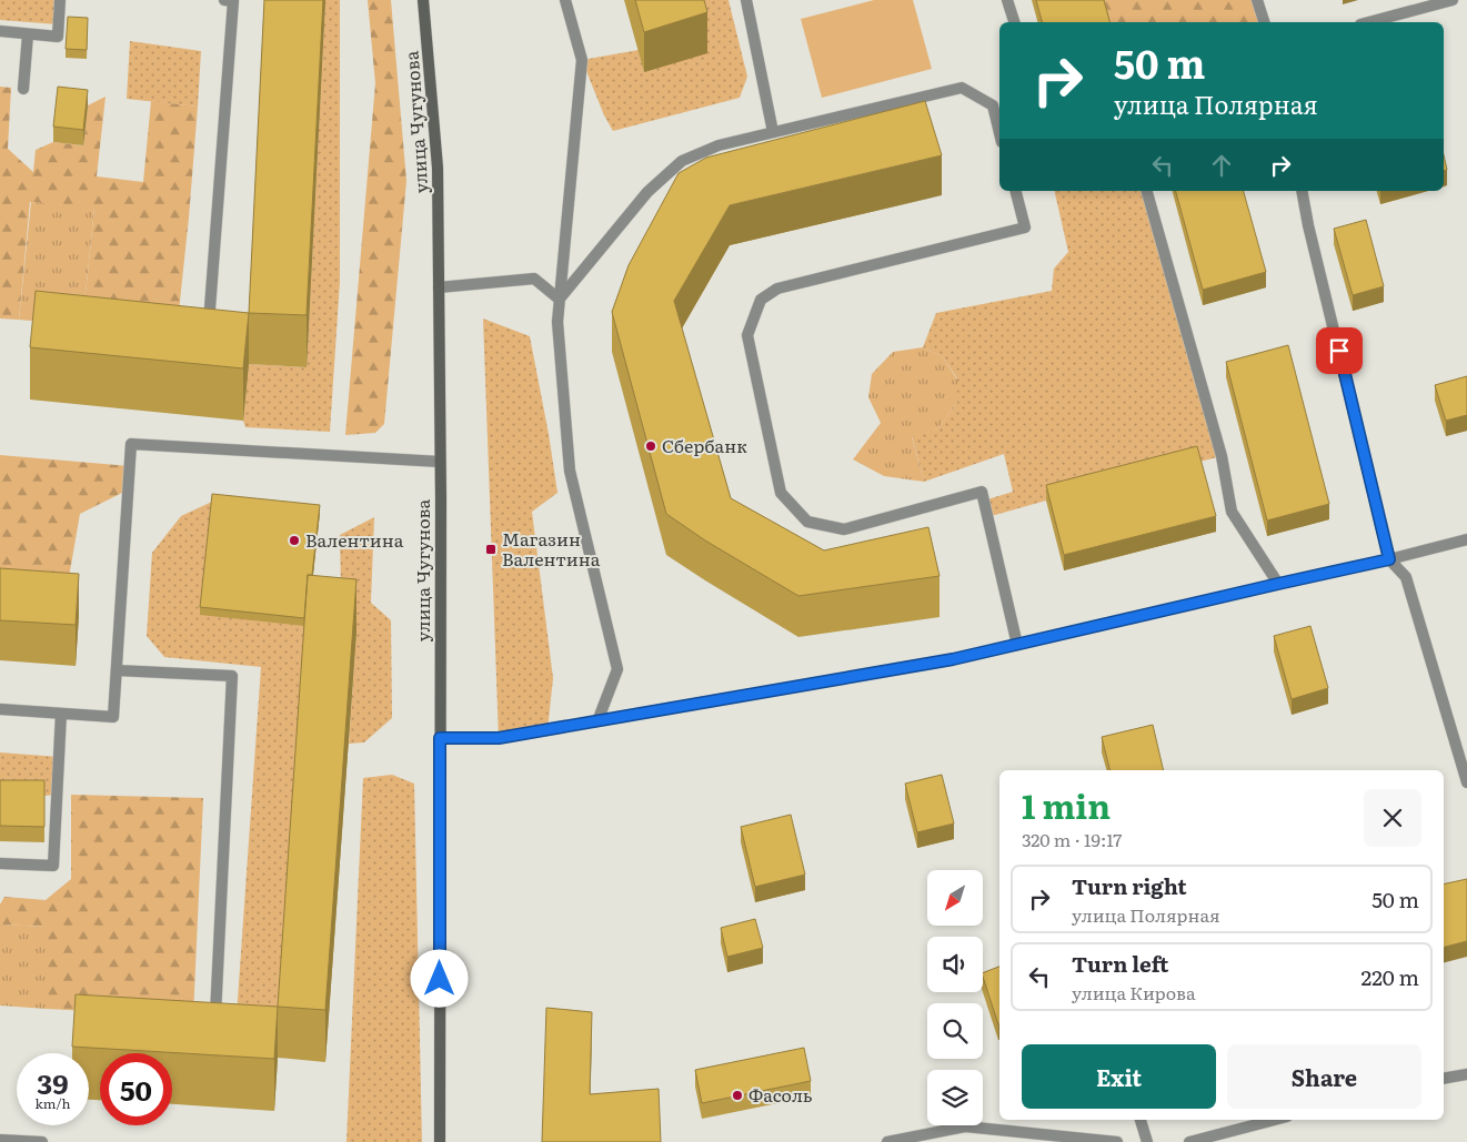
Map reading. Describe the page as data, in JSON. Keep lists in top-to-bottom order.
{
  "streets": {
    "main road": ["улица Чугунова"]
  },
  "places": {
    "other": ["Сбербанк", "Валентина", "Фасоль"],
    "transit": ["Магазин Валентина"]
  },
  "north": "bottom left",
  "page": {
    "turn": ["50 m", "улица Полярная"],
    "heading": ["1 min", "320 m · 19:17"],
    "list": [
      {
        "name": "Turn right",
        "note": "улица Полярная",
        "value": "50 m"
      },
      {
        "name": "Turn left",
        "note": "улица Кирова",
        "value": "220 m"
      }
    ],
    "buttons": ["Exit", "Share"],
    "speed": "39 km/h",
    "limit": "50"
  }
}
